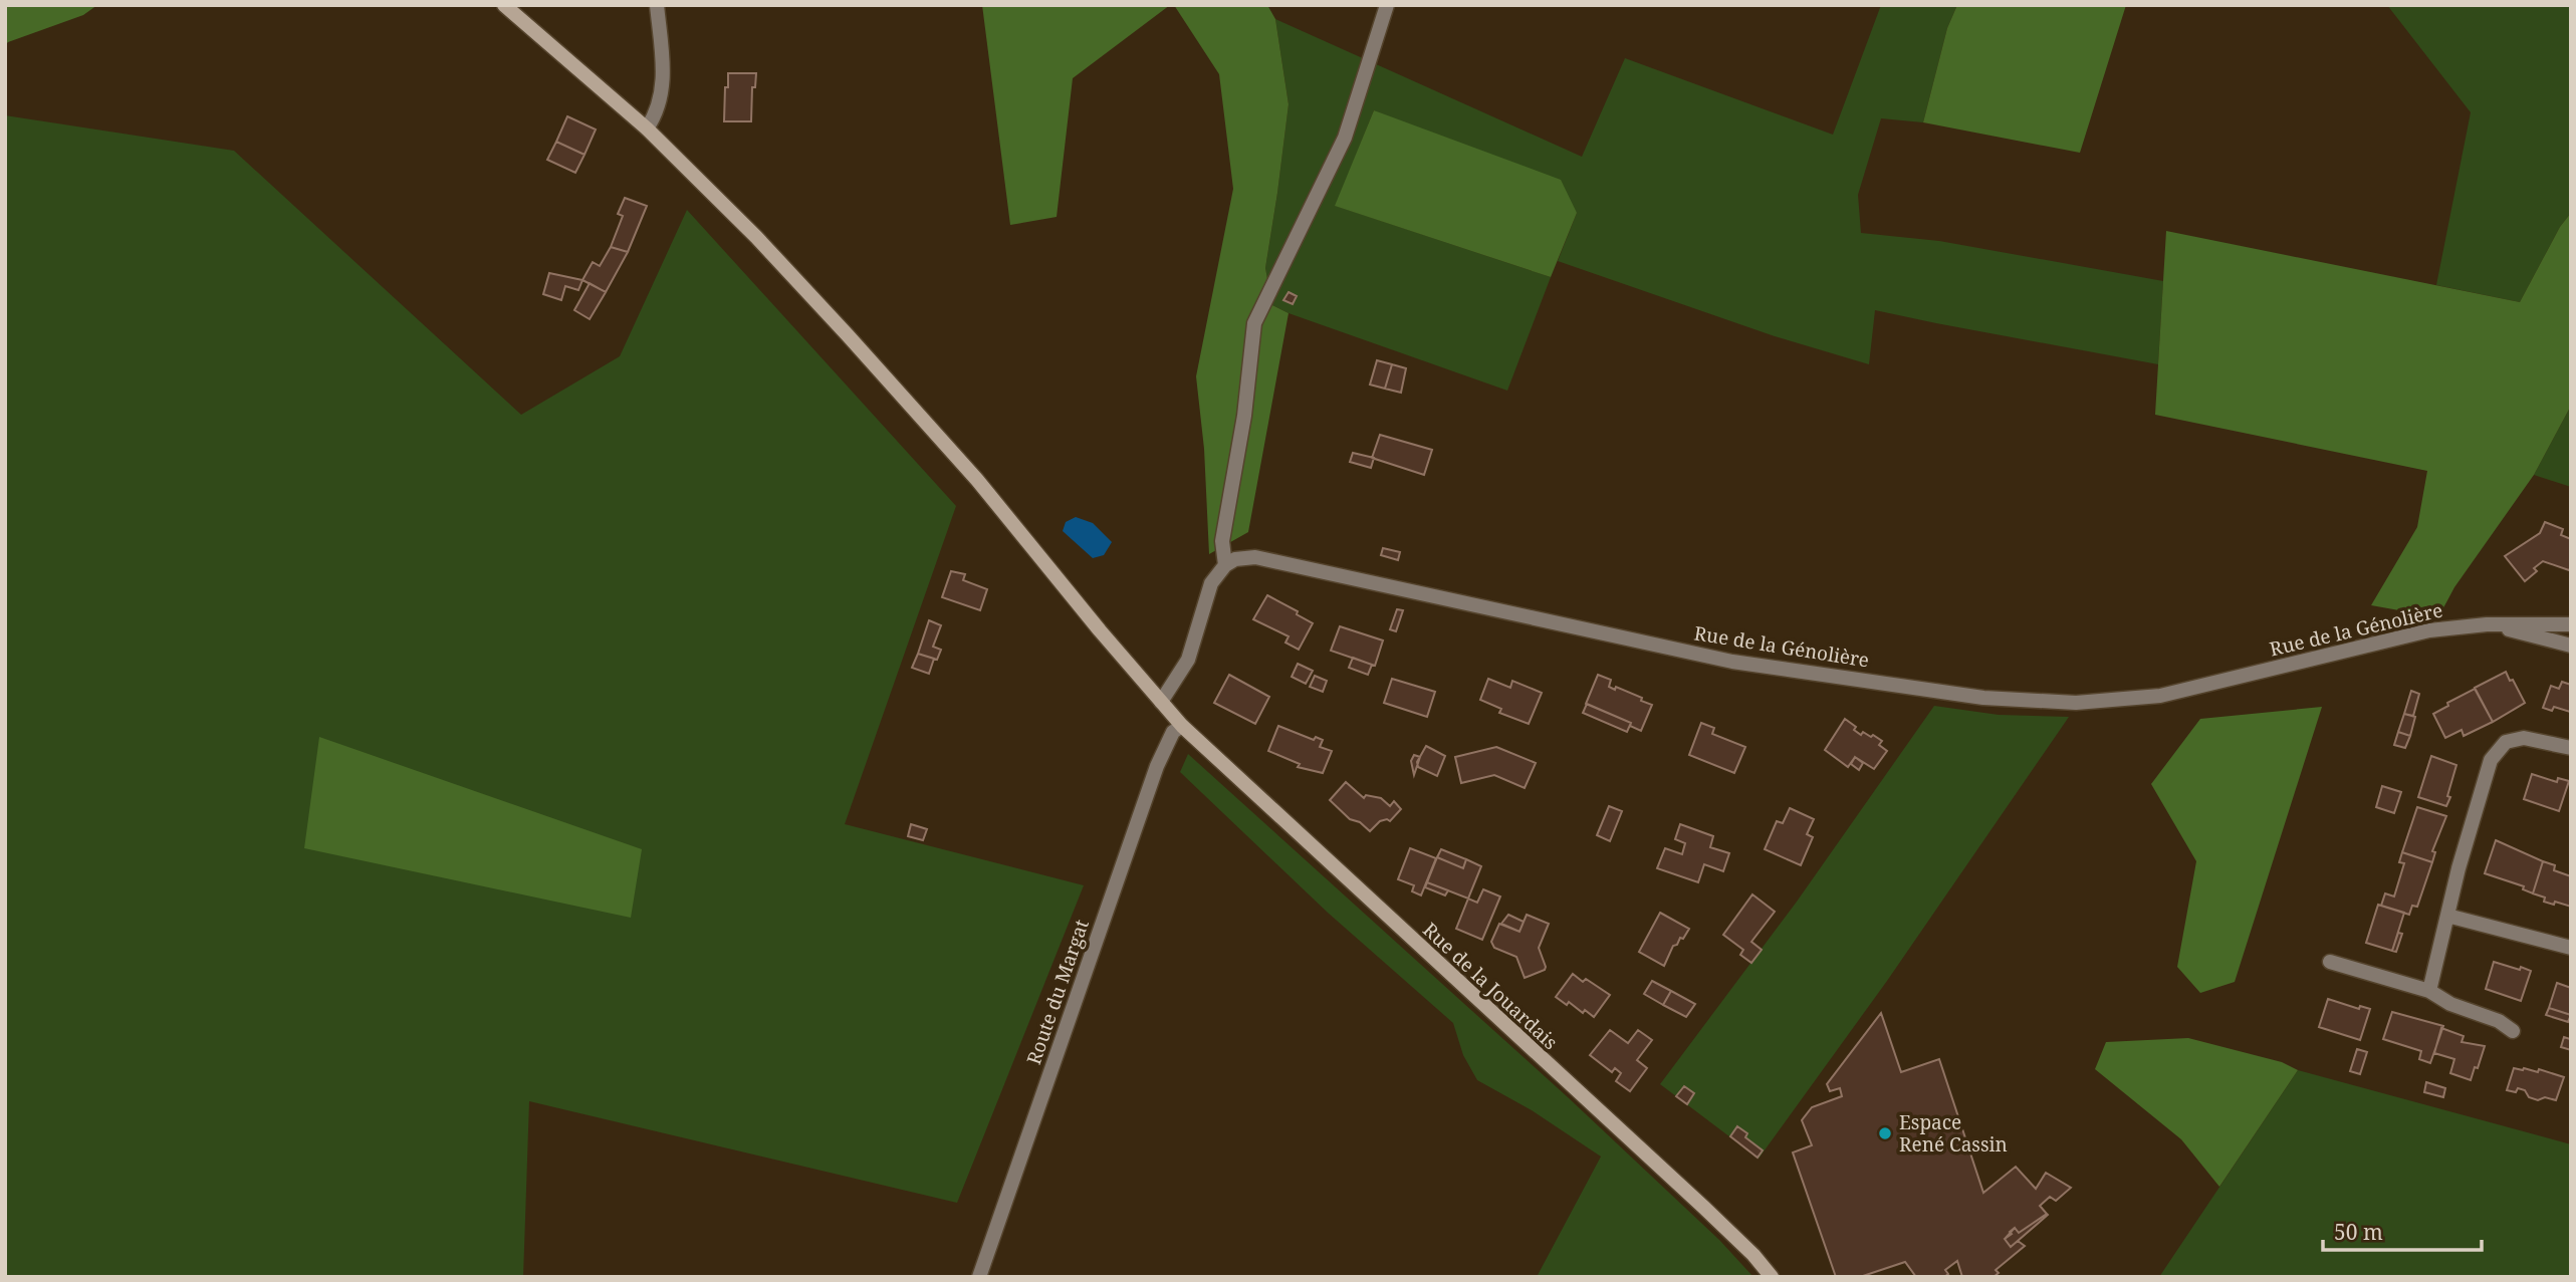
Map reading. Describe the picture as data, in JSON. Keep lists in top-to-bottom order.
{
  "streets": {
    "main road": ["Rue de la Jouardais"],
    "street": ["Rue de la Génolière", "Route du Margat"]
  },
  "crossings": [
    ["Rue de la Jouardais", "Route du Margat"]
  ],
  "places": ["Espace René Cassin"],
  "scale_bar": "50 m"
}
